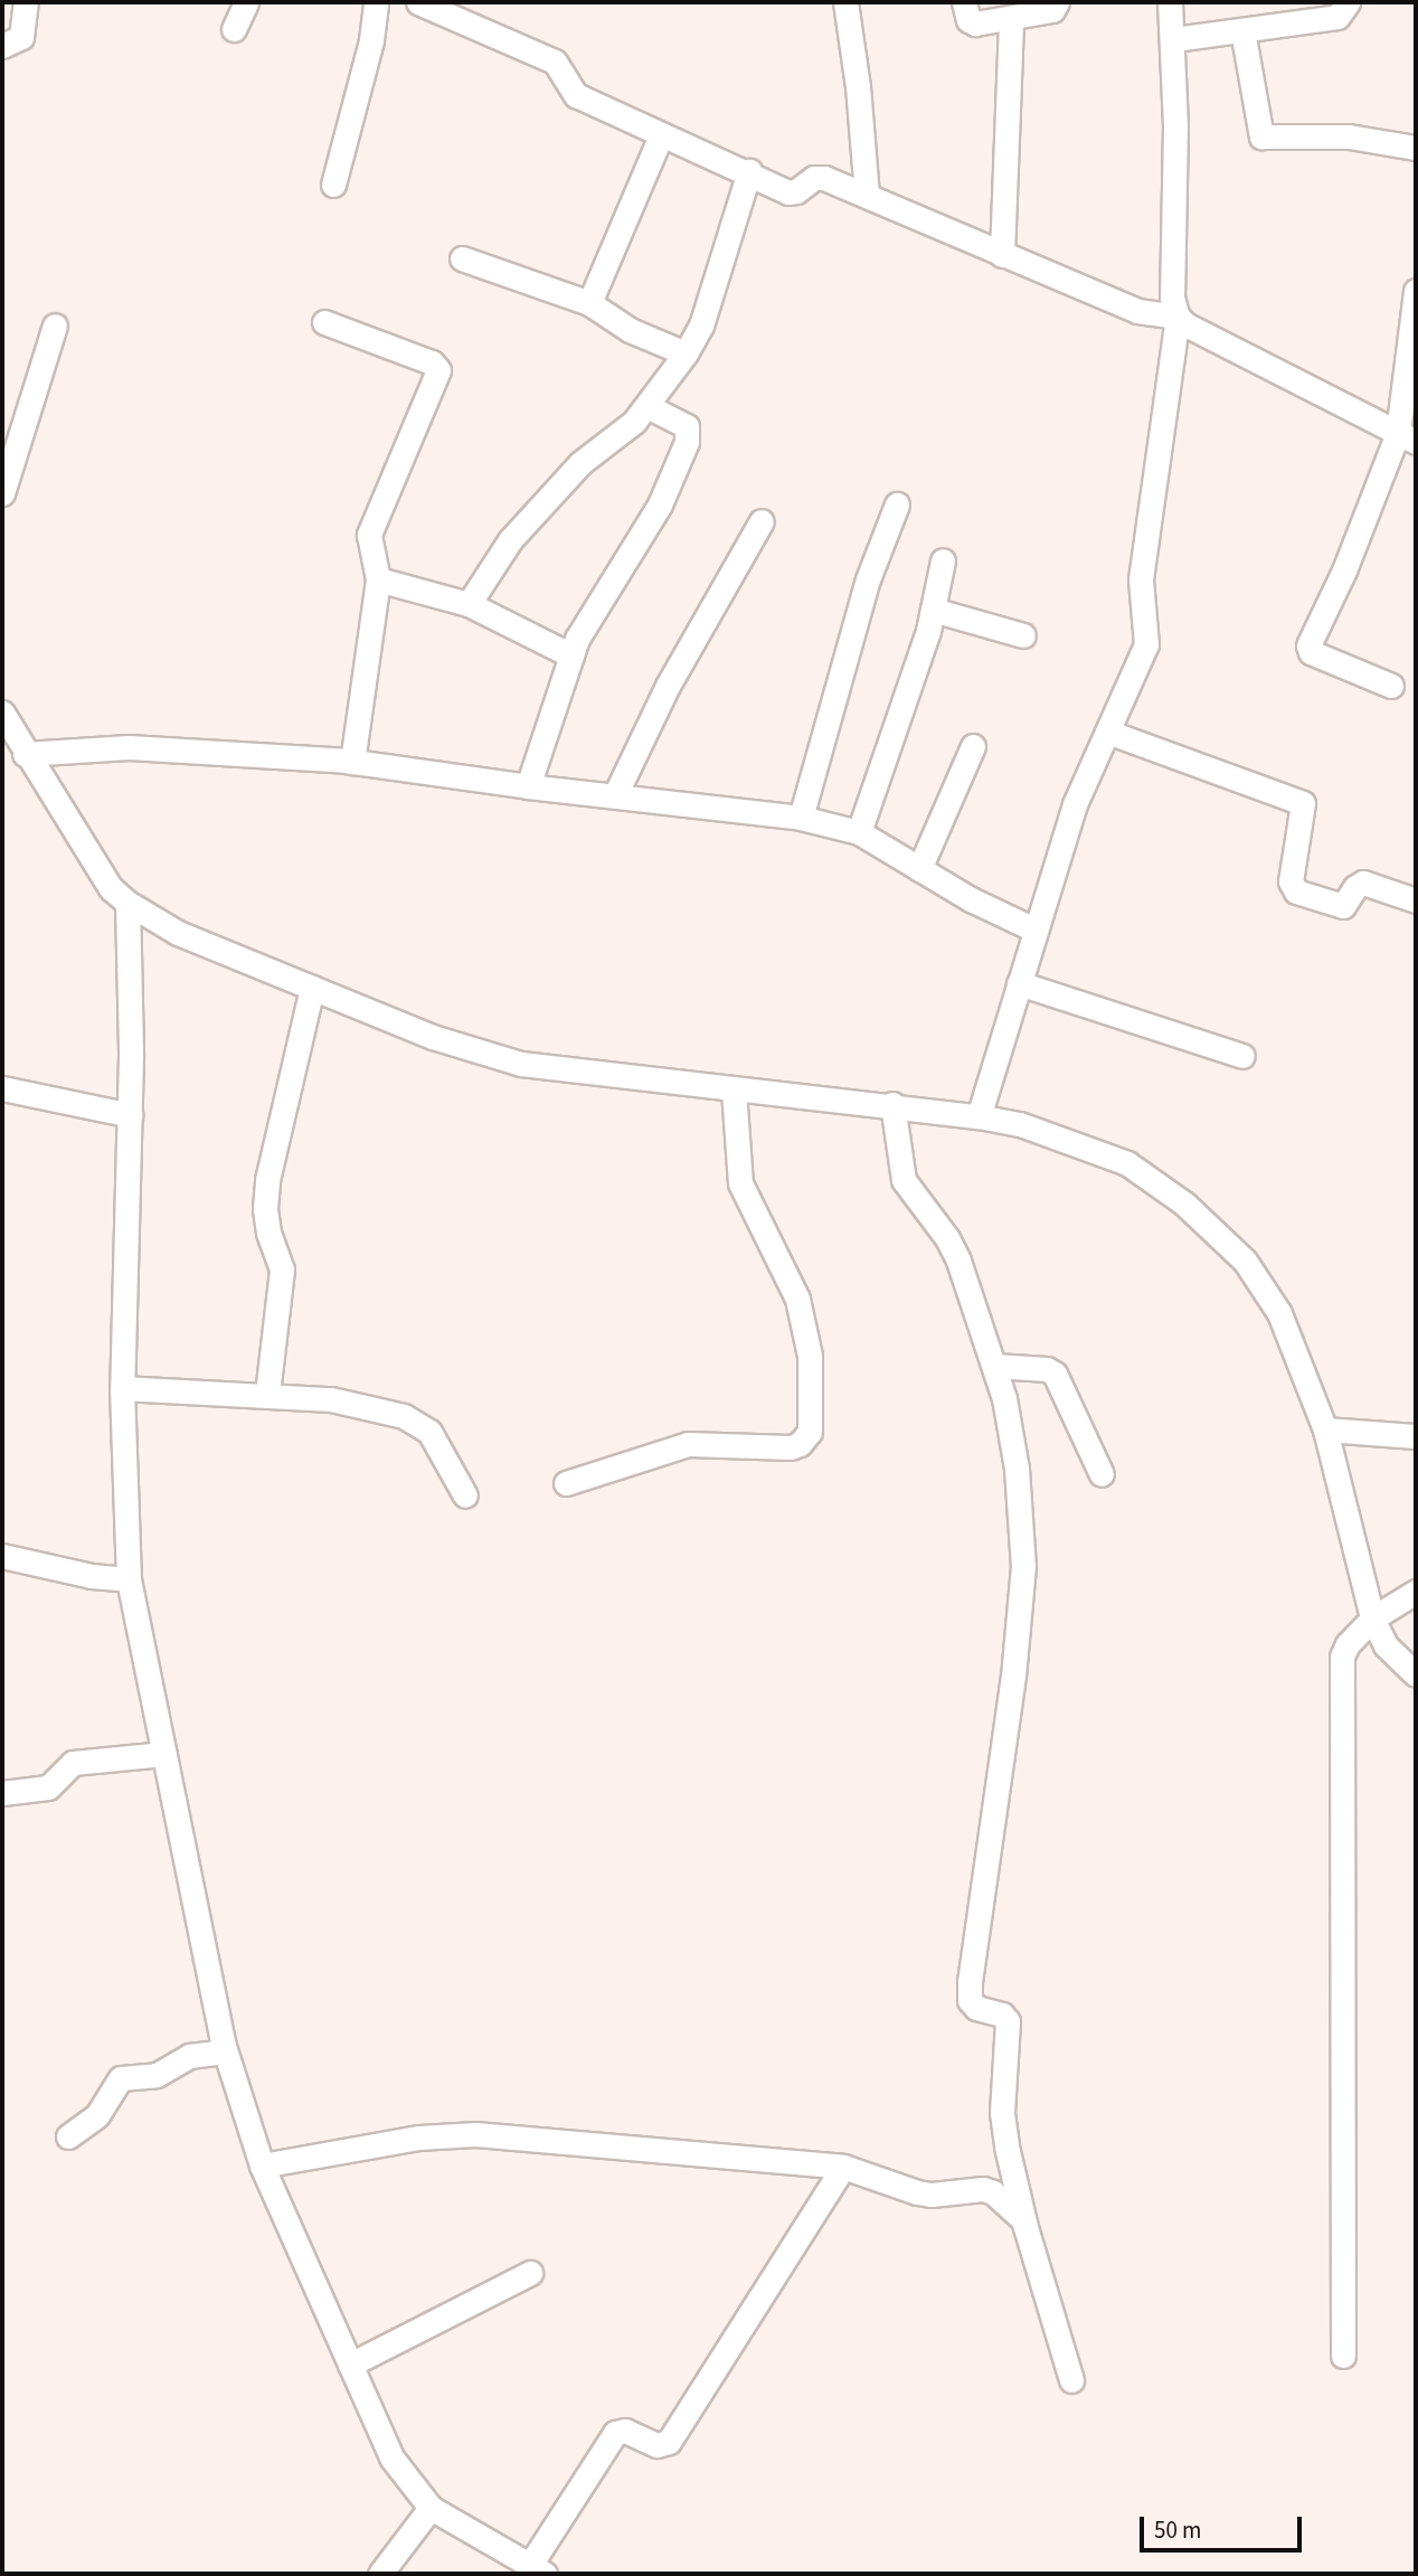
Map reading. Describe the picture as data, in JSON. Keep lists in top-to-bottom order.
{
  "scale_bar": "50 m"
}
